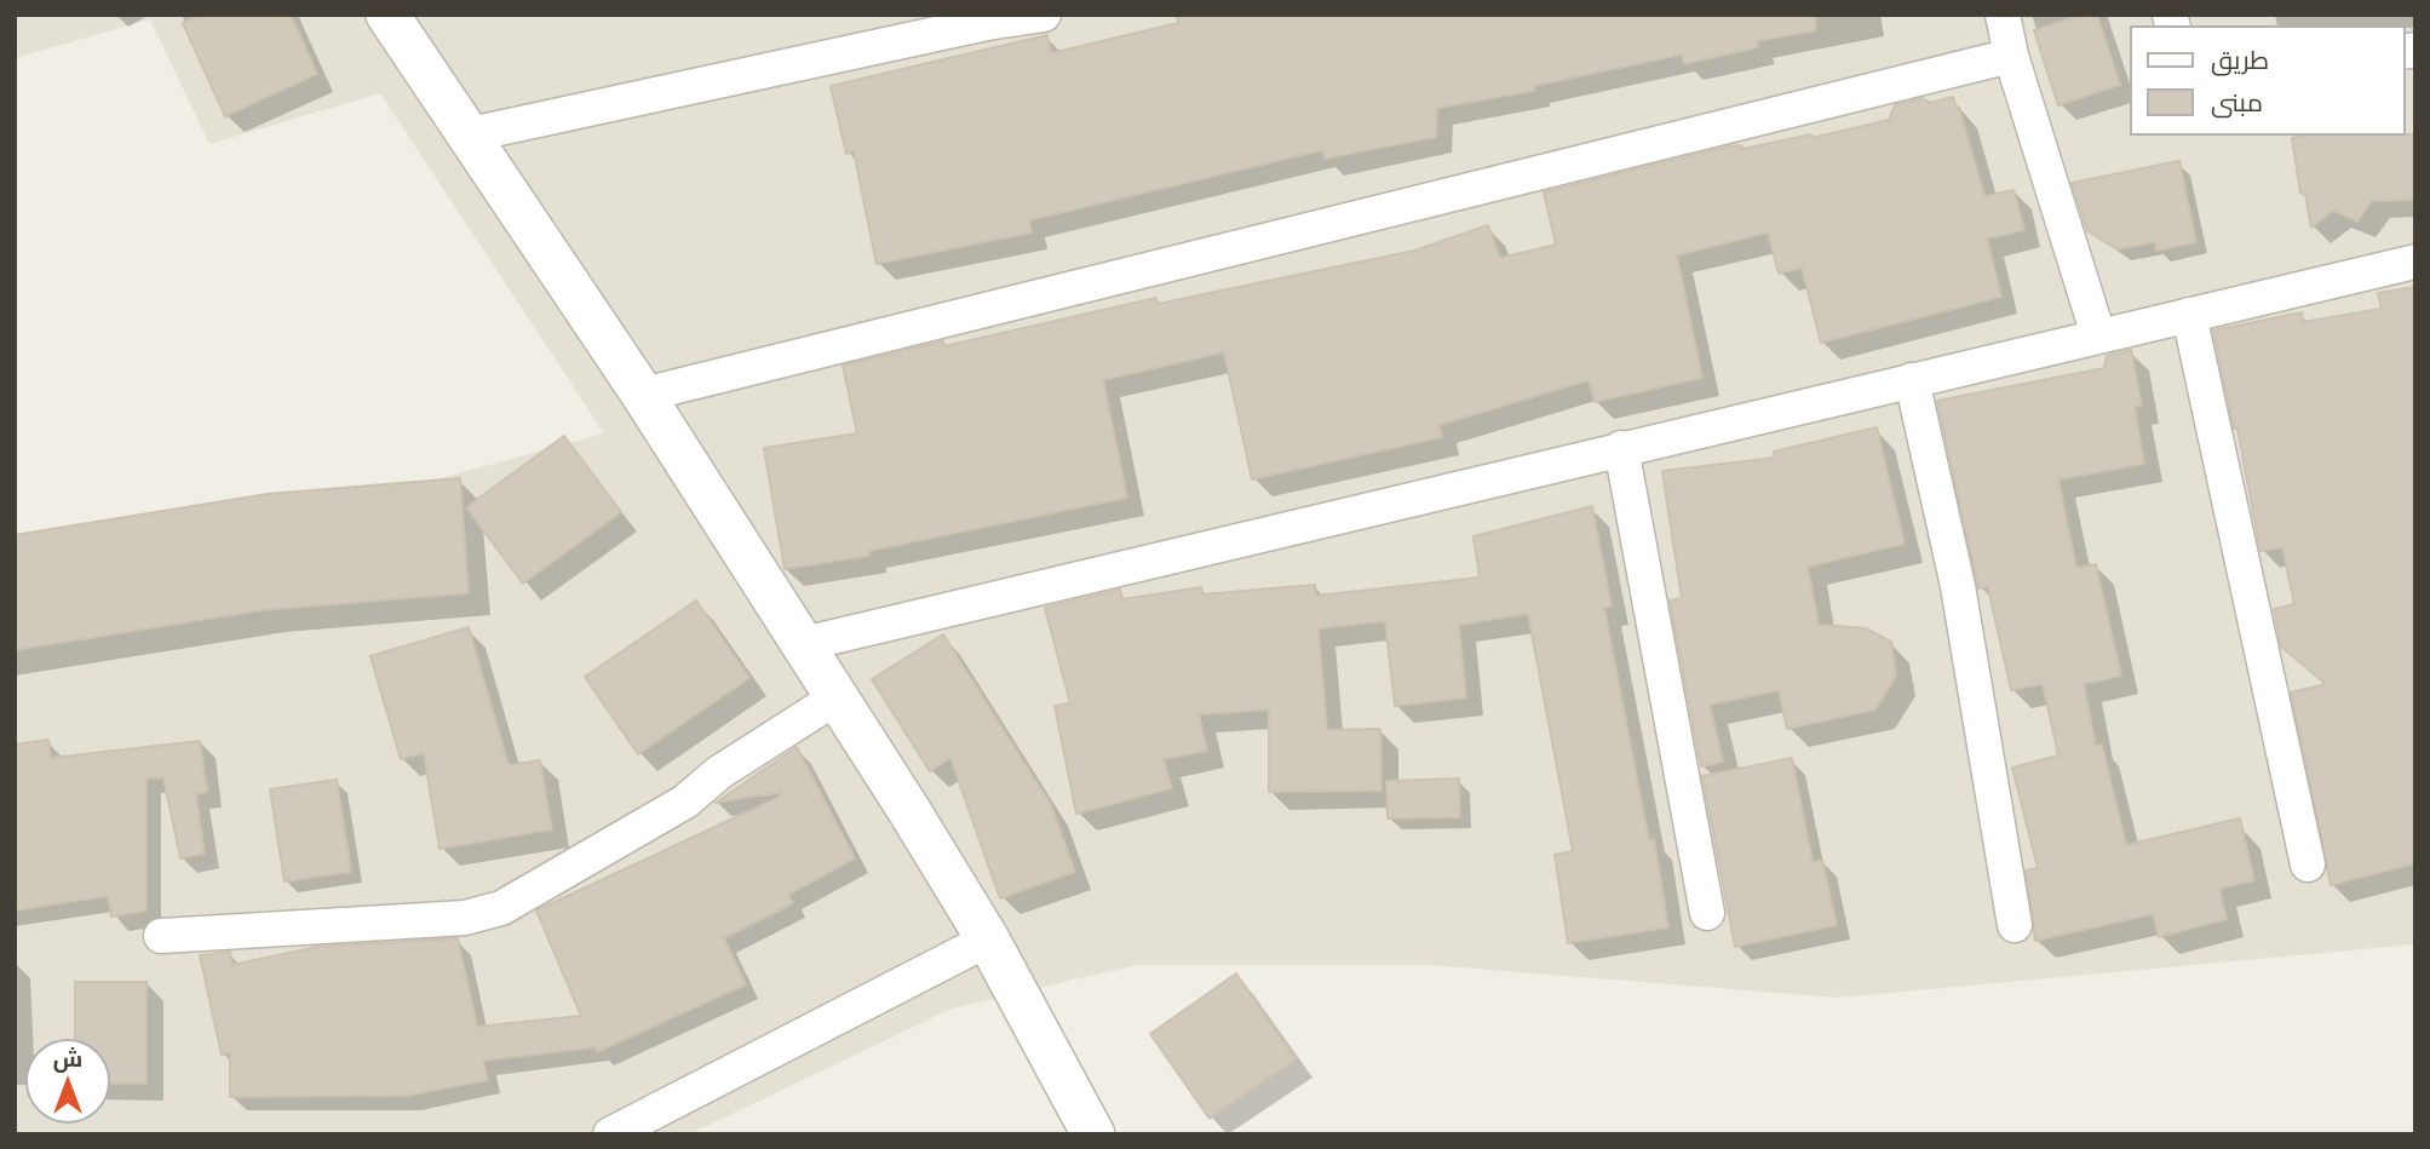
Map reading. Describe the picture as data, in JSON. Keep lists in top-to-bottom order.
{
  "legend": ["طريق", "مبنى"],
  "north": "top"
}
